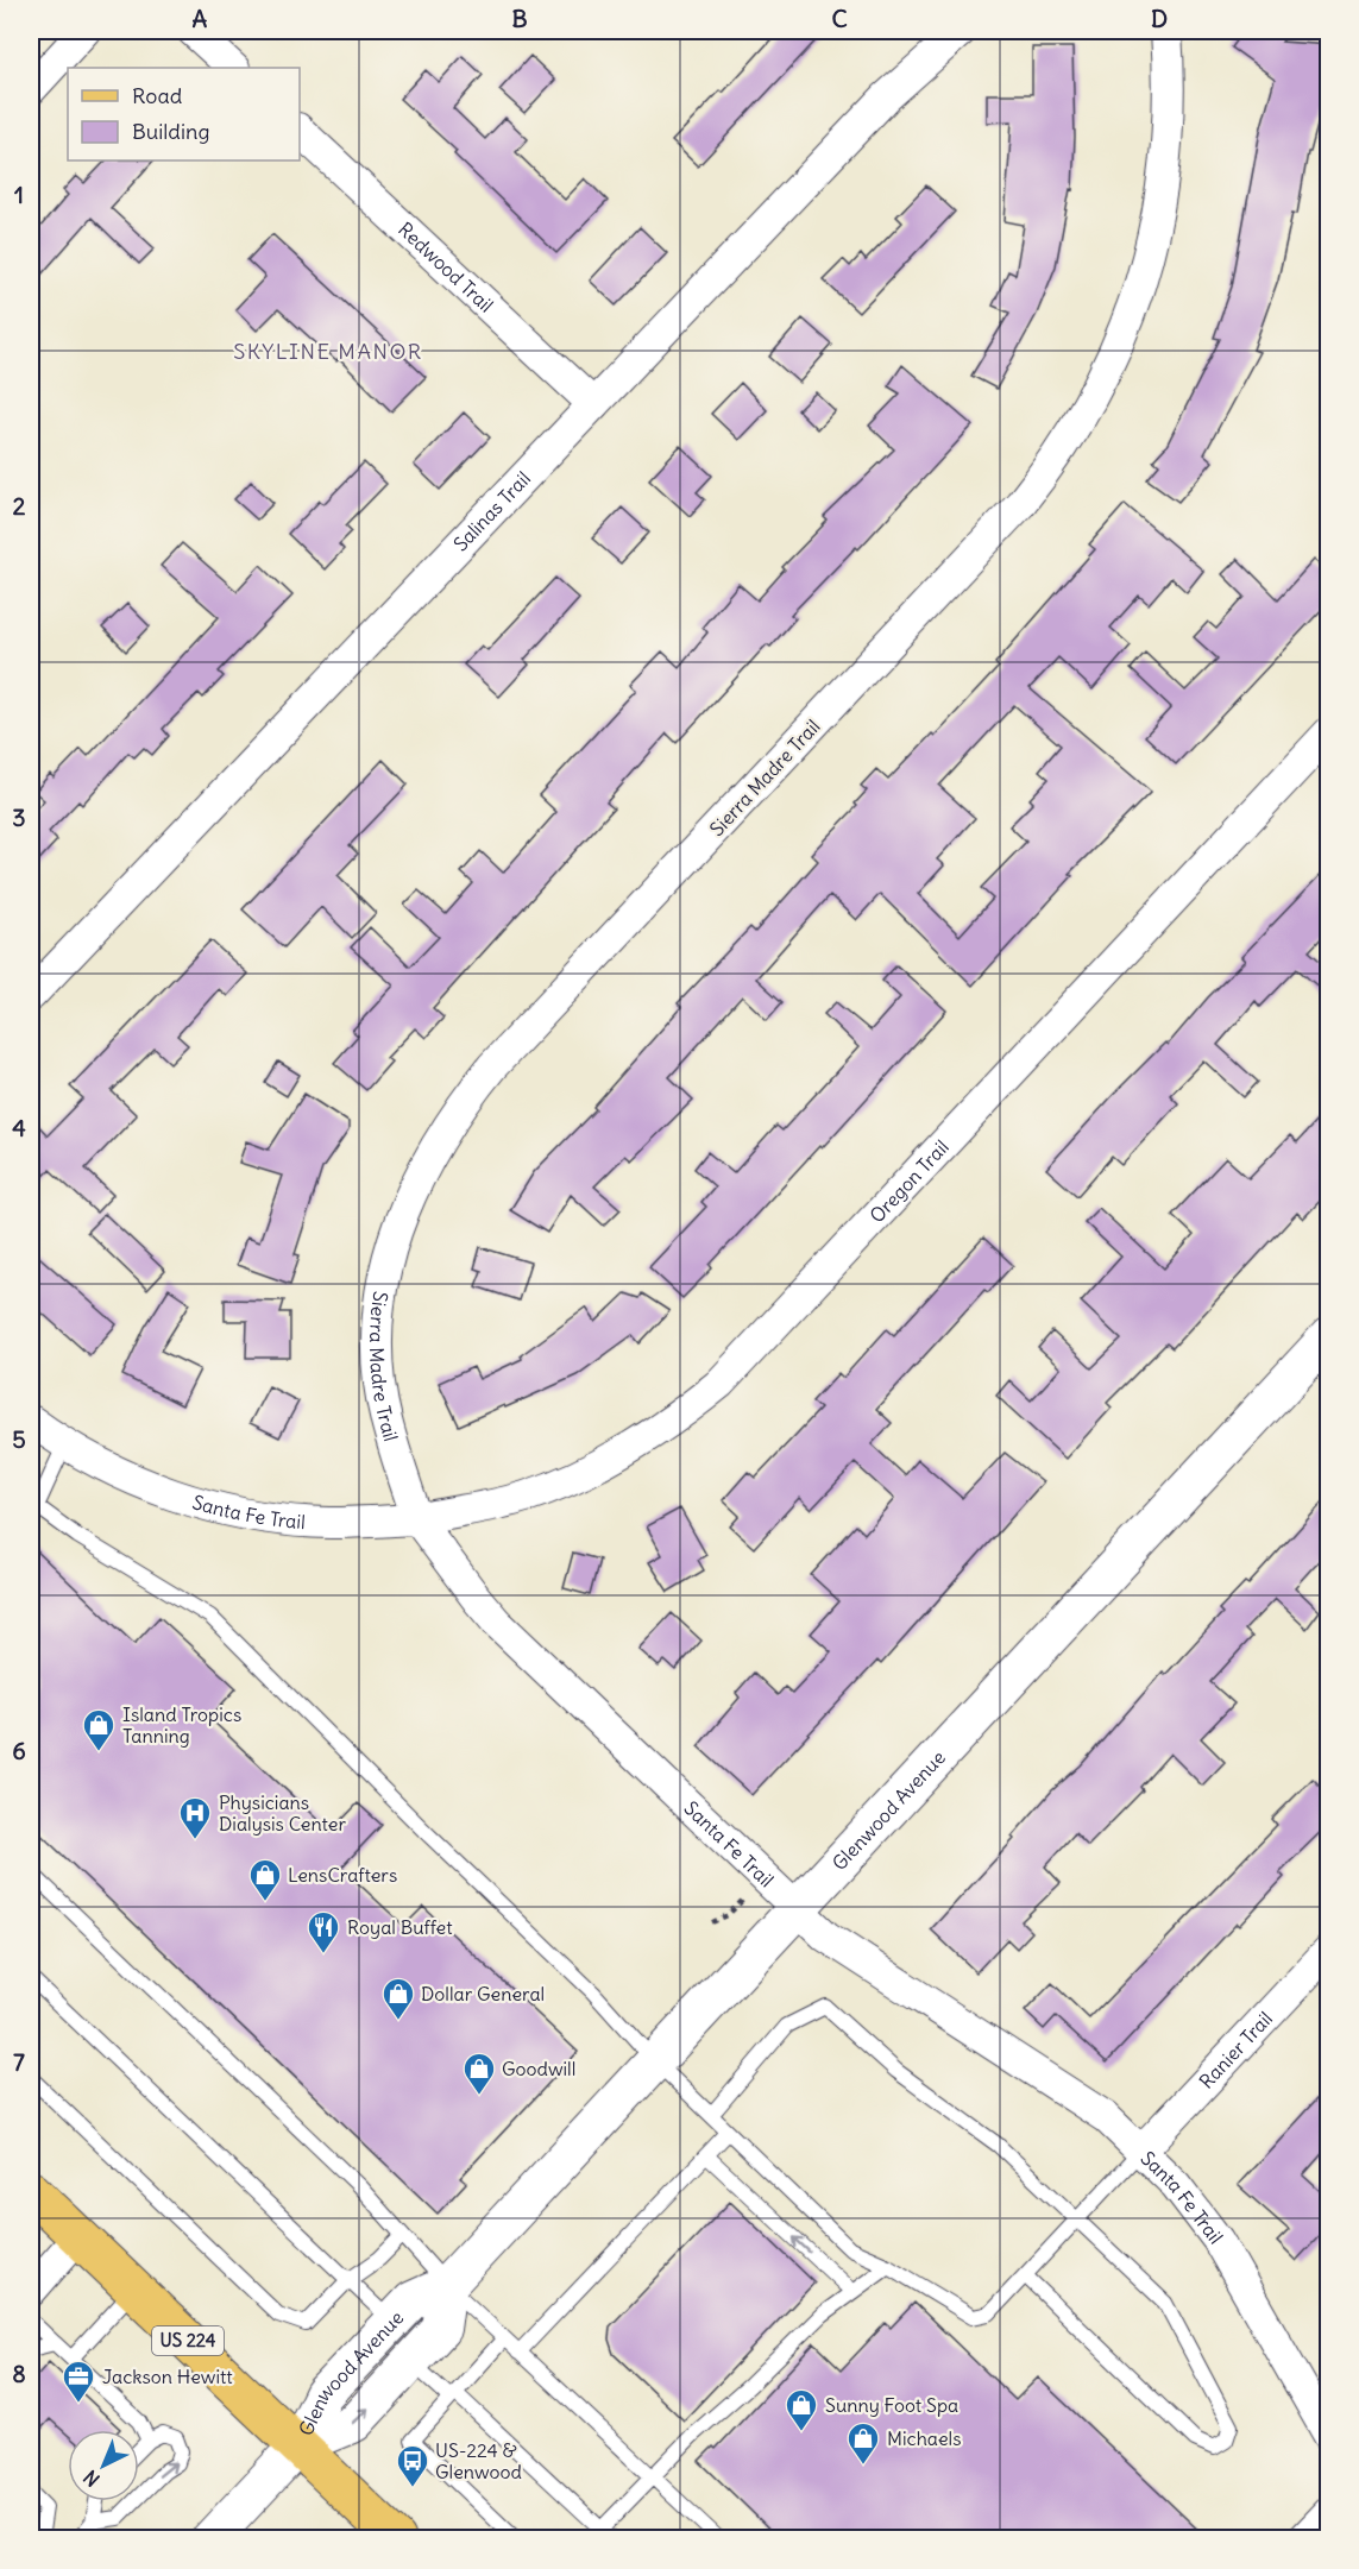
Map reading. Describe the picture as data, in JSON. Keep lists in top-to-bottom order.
{
  "streets": {
    "main road": ["US 224"],
    "street": [
      "Redwood Trail",
      "Salinas Trail",
      "Sierra Madre Trail",
      "Oregon Trail",
      "Santa Fe Trail",
      "Glenwood Avenue",
      "Ranier Trail"
    ]
  },
  "crossings": [
    ["Redwood Trail", "Salinas Trail"],
    ["Sierra Madre Trail", "Oregon Trail"],
    ["Sierra Madre Trail", "Santa Fe Trail"],
    ["Oregon Trail", "Santa Fe Trail"],
    ["Santa Fe Trail", "Glenwood Avenue"],
    ["Santa Fe Trail", "Ranier Trail"],
    ["Glenwood Avenue", "US 224"]
  ],
  "districts": ["SKYLINE MANOR"],
  "places": {
    "shop": [
      "Island Tropics Tanning",
      "LensCrafters",
      "Dollar General",
      "Goodwill",
      "Sunny Foot Spa",
      "Michaels"
    ],
    "hospital": ["Physicians Dialysis Center"],
    "restaurant": ["Royal Buffet"],
    "office": ["Jackson Hewitt"],
    "bus stop": ["US-224 & Glenwood"]
  },
  "legend": ["Road", "Building"],
  "north": "bottom left",
  "grid": {
    "columns": [
      "A",
      "B",
      "C",
      "D"
    ],
    "rows": [
      "1",
      "2",
      "3",
      "4",
      "5",
      "6",
      "7",
      "8"
    ]
  }
}
